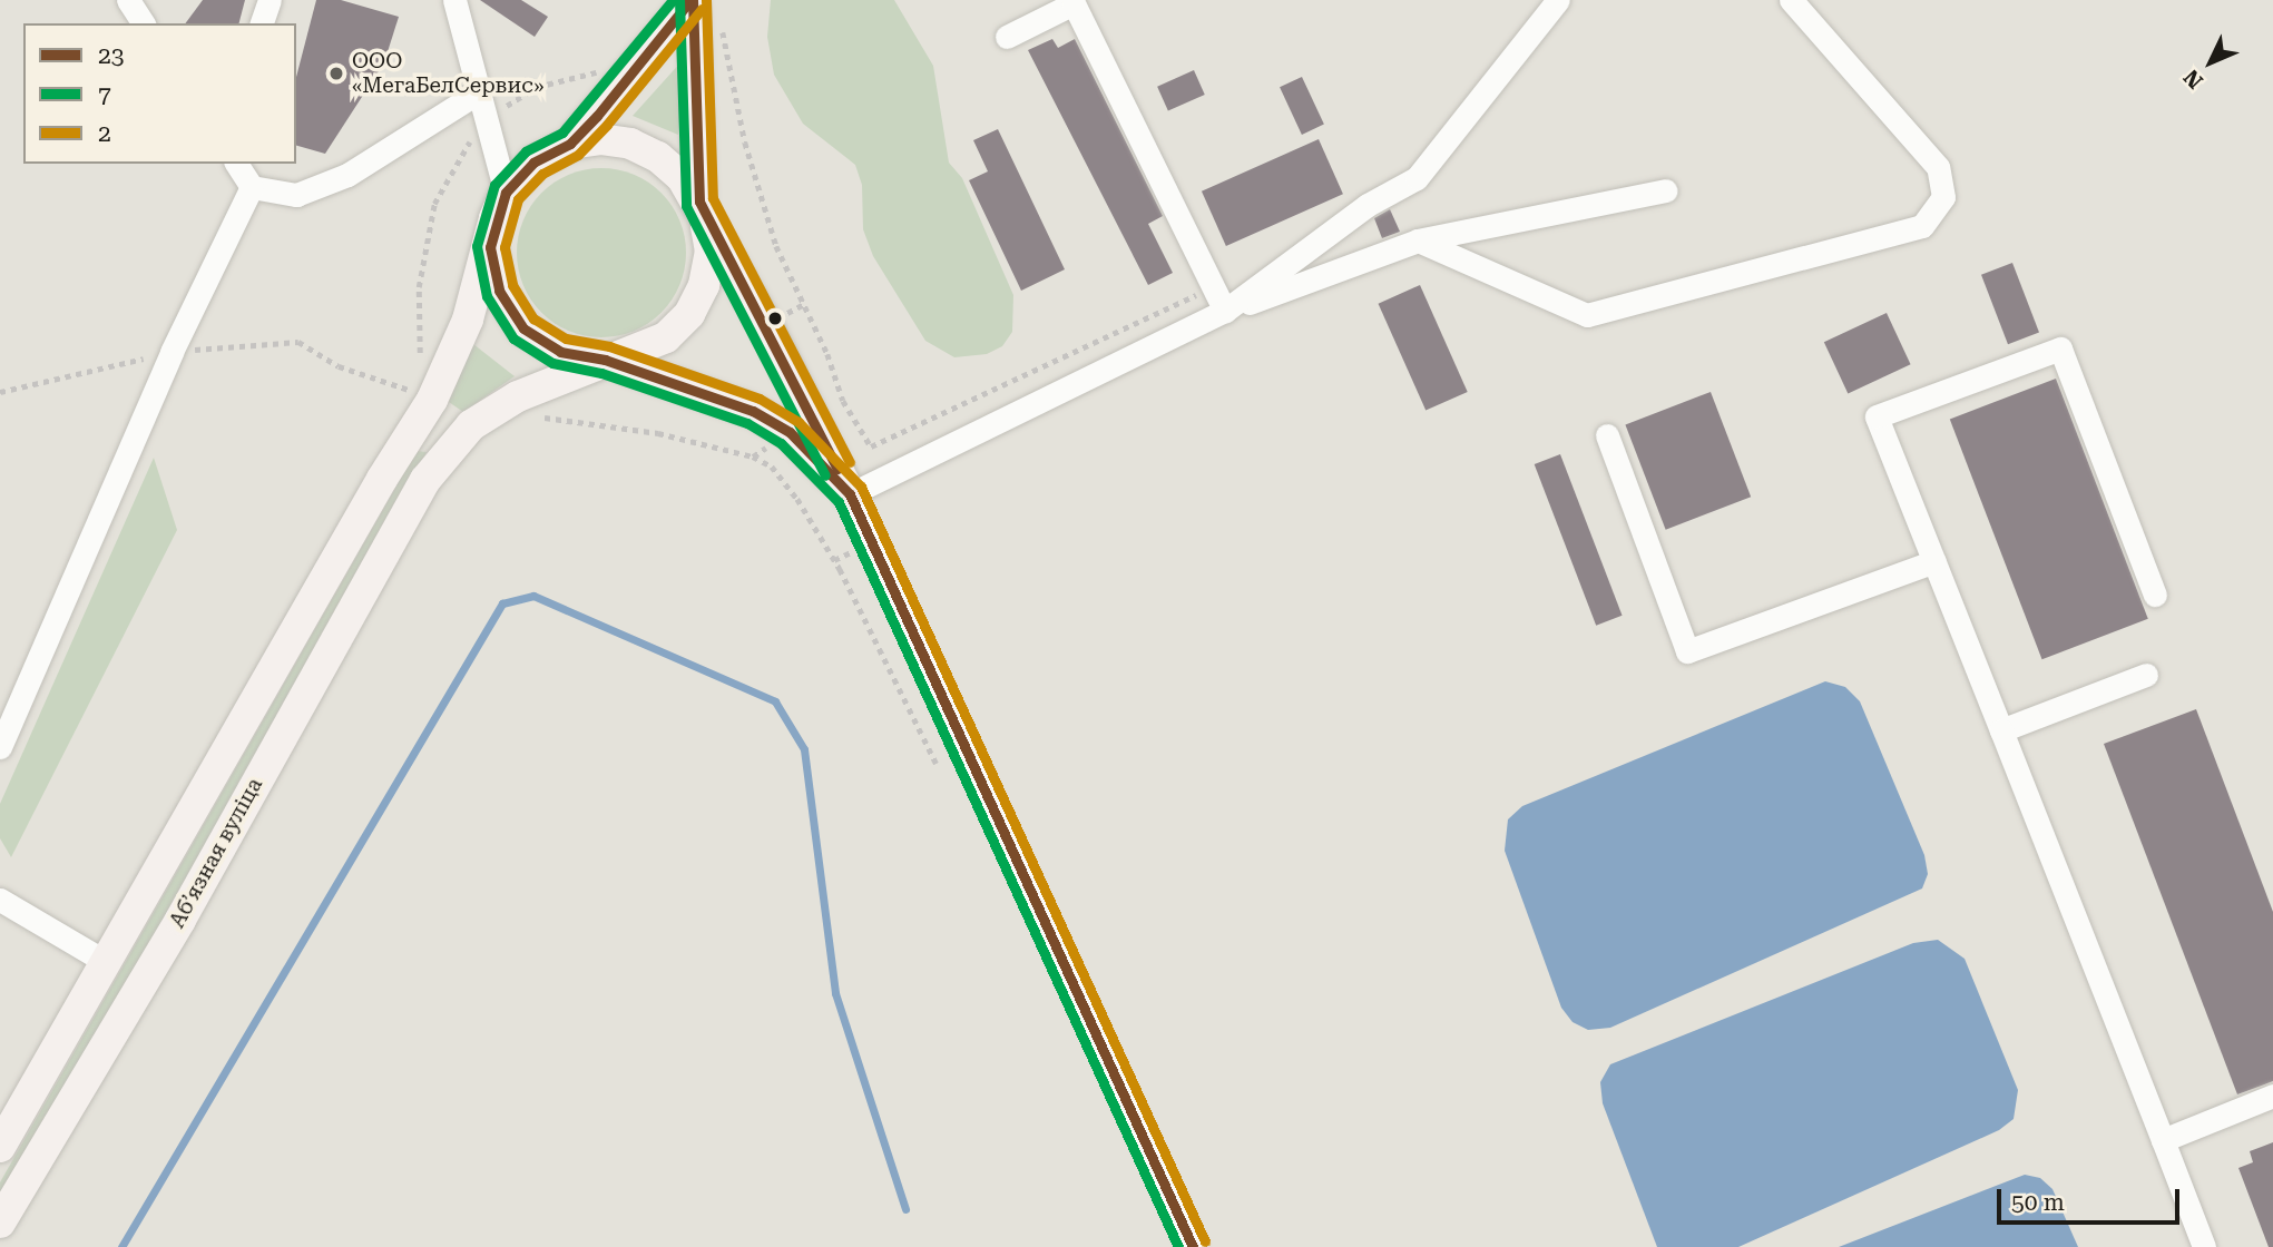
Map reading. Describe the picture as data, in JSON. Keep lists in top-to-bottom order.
{
  "streets": {
    "main road": ["Абʼязная вуліца"]
  },
  "places": ["ООО «МегаБелСервис»"],
  "lines": ["transit line 23", "transit line 7", "transit line 2"],
  "legend": ["23", "7", "2"],
  "scale_bar": "50 m",
  "north": "bottom left"
}
